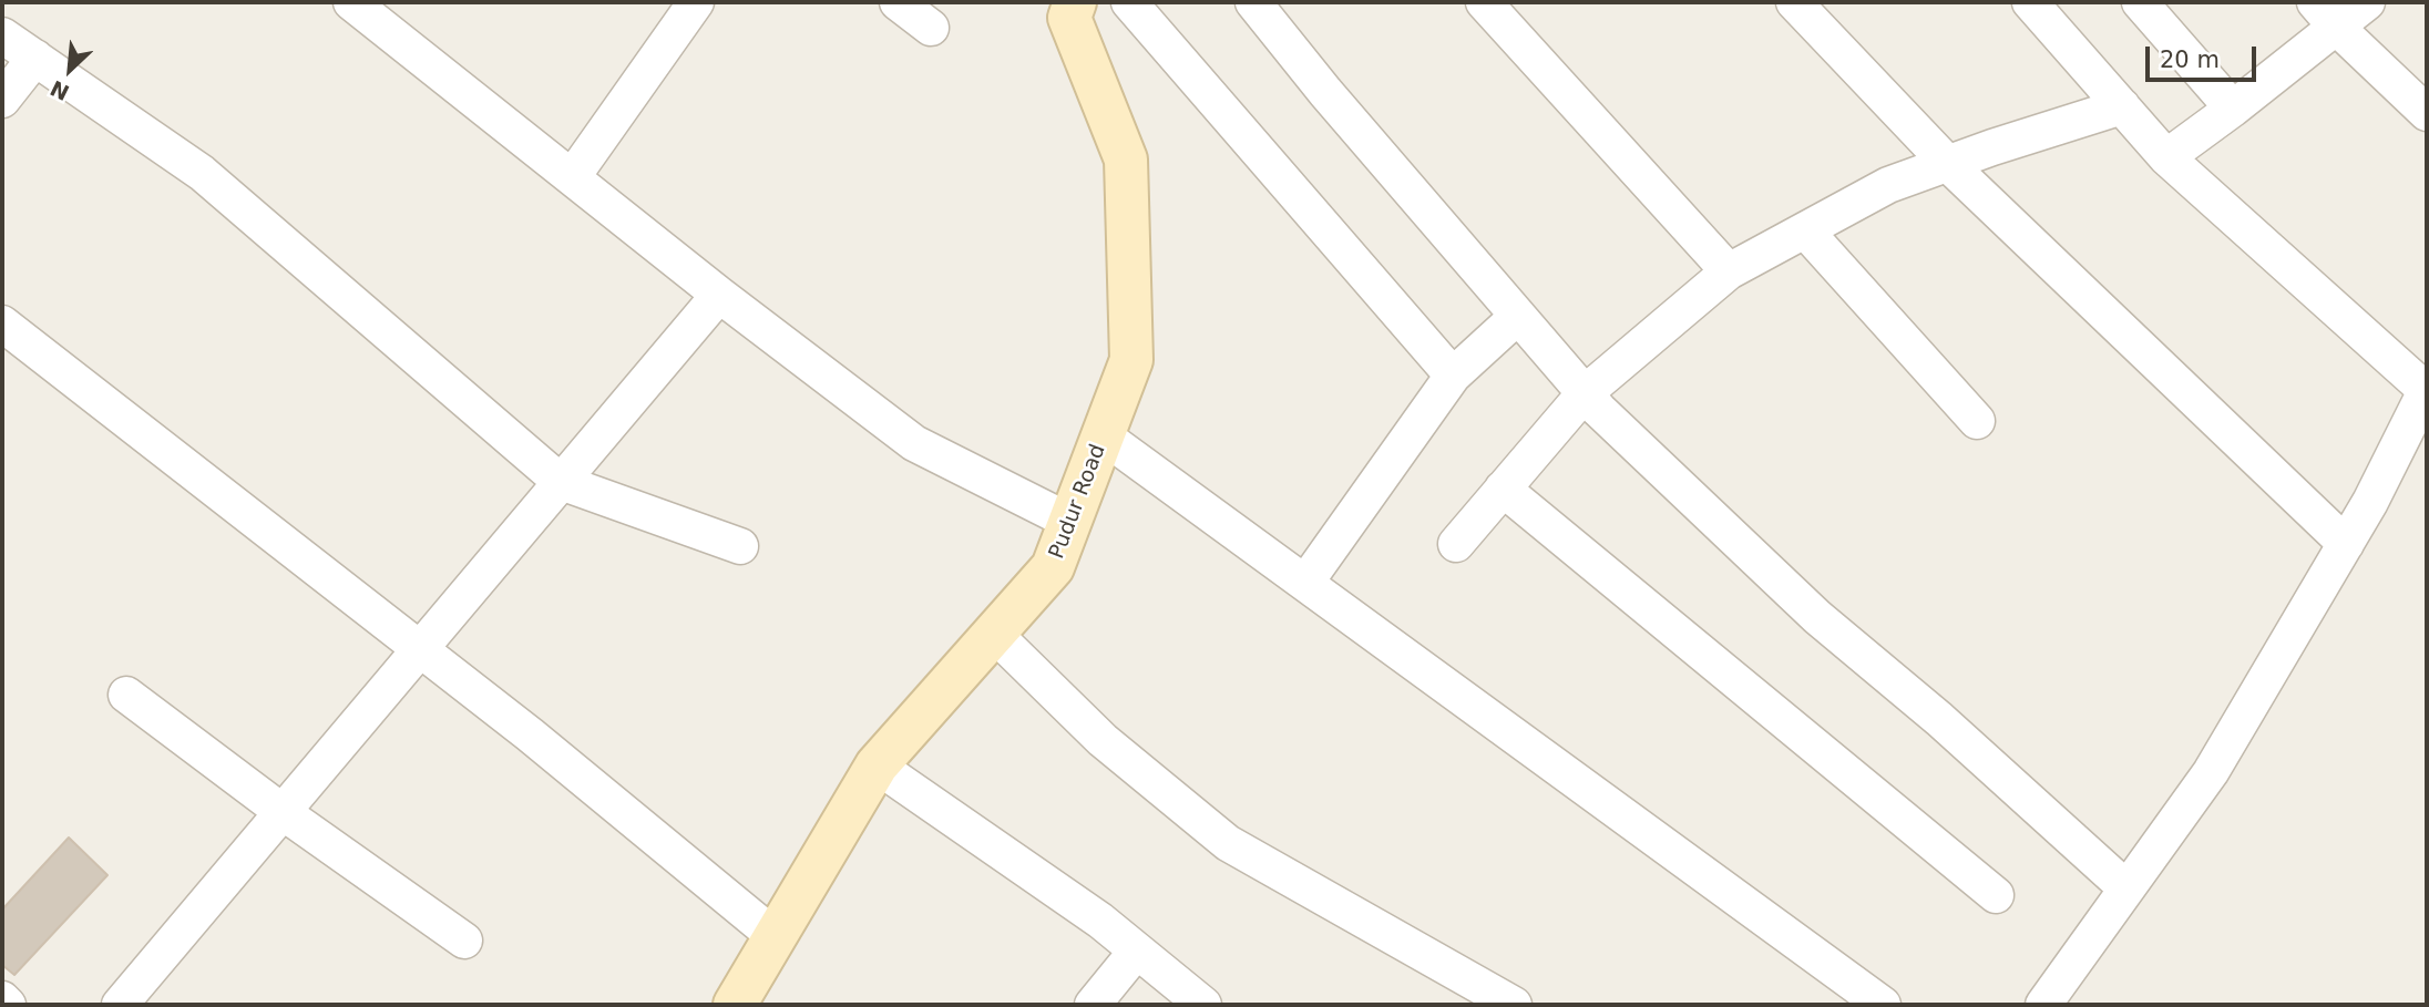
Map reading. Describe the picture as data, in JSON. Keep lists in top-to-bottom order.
{
  "streets": {
    "street": ["Pudur Road"]
  },
  "scale_bar": "20 m",
  "north": "bottom left"
}
